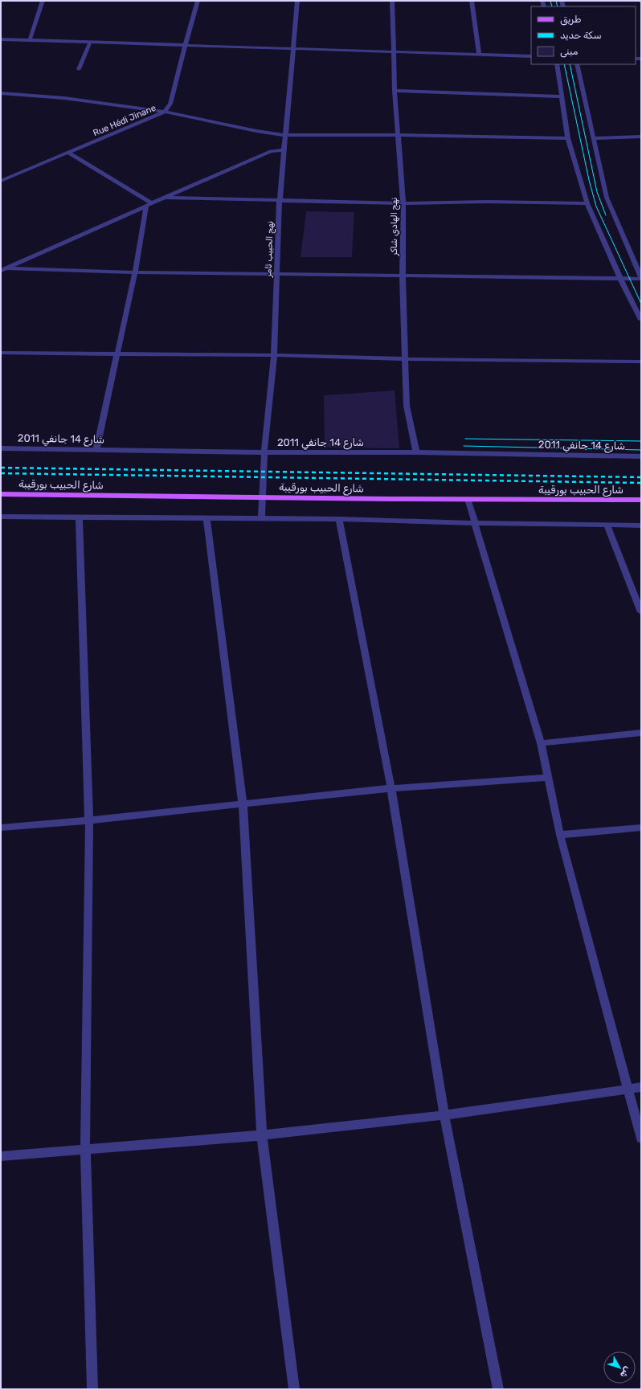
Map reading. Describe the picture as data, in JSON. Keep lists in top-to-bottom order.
{
  "streets": {
    "main road": ["شارع الحبيب بورقيبة"],
    "street": [
      "Rue Hédi Jinane",
      "نهج الهادي شاكر",
      "نهج الحبيب ثامر",
      "شارع 14 جانفي 2011"
    ]
  },
  "crossings": [
    ["نهج الهادي شاكر", "شارع 14 جانفي 2011"],
    ["نهج الحبيب ثامر", "شارع 14 جانفي 2011"],
    ["نهج الحبيب ثامر", "شارع الحبيب بورقيبة"]
  ],
  "legend": ["طريق", "سكة حديد", "مبنى"],
  "north": "bottom right"
}
